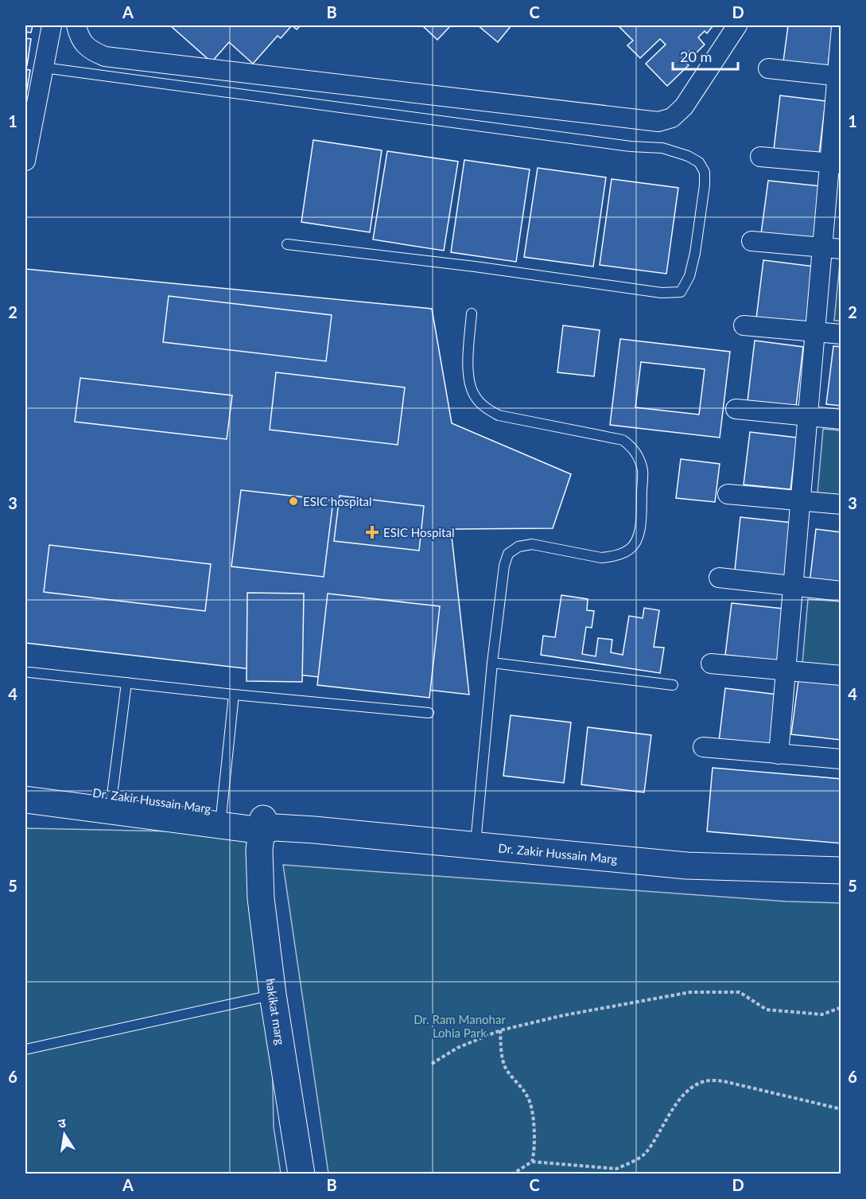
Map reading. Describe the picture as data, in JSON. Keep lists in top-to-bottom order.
{
  "streets": {
    "street": ["Dr. Zakir Hussain Marg", "hakikat marg"]
  },
  "crossings": [
    ["Dr. Zakir Hussain Marg", "hakikat marg"]
  ],
  "parks": ["Dr. Ram Manohar Lohia Park"],
  "places": {
    "other": ["ESIC hospital"],
    "health": ["ESIC Hospital"]
  },
  "scale_bar": "20 m",
  "north": "top",
  "grid": {
    "columns": [
      "A",
      "B",
      "C",
      "D"
    ],
    "rows": [
      "1",
      "2",
      "3",
      "4",
      "5",
      "6"
    ]
  }
}
